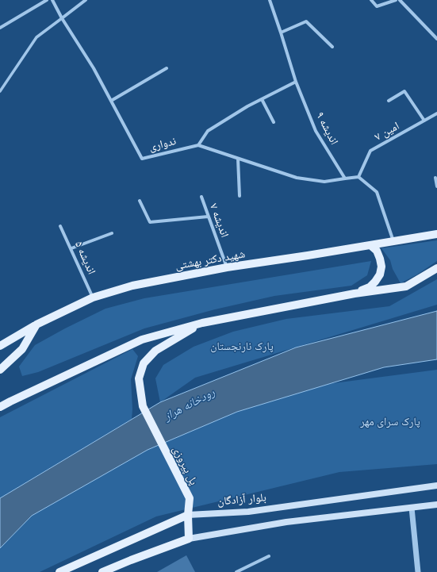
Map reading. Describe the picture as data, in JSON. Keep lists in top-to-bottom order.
{
  "streets": {
    "main road": ["شهید دکتر بهشتی", "پل پیروزی", "بلوار آزادگان"],
    "street": [
      "اندیشه ۹",
      "امین ۷",
      "ندواری",
      "اندیشه ۷",
      "اندیشه ۵"
    ]
  },
  "crossings": [
    ["اندیشه ۷", "شهید دکتر بهشتی"],
    ["اندیشه ۵", "شهید دکتر بهشتی"],
    ["پل پیروزی", "بلوار آزادگان"]
  ],
  "water": ["رودخانه هراز"],
  "parks": ["پارک نارنجستان", "پارک سرای مهر"]
}
